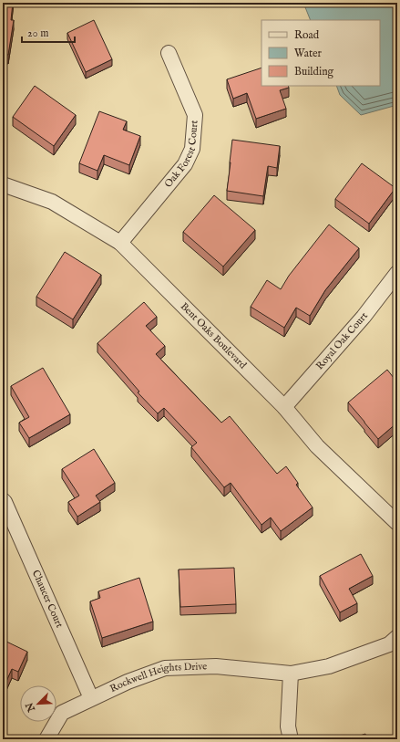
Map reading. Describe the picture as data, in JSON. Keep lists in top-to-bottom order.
{
  "streets": {
    "street": [
      "Oak Forest Court",
      "Bent Oaks Boulevard",
      "Royal Oak Court",
      "Chaucer Court",
      "Rockwell Heights Drive"
    ]
  },
  "crossings": [
    ["Oak Forest Court", "Bent Oaks Boulevard"],
    ["Bent Oaks Boulevard", "Royal Oak Court"],
    ["Chaucer Court", "Rockwell Heights Drive"]
  ],
  "legend": ["Road", "Water", "Building"],
  "scale_bar": "20 m",
  "north": "bottom left"
}
